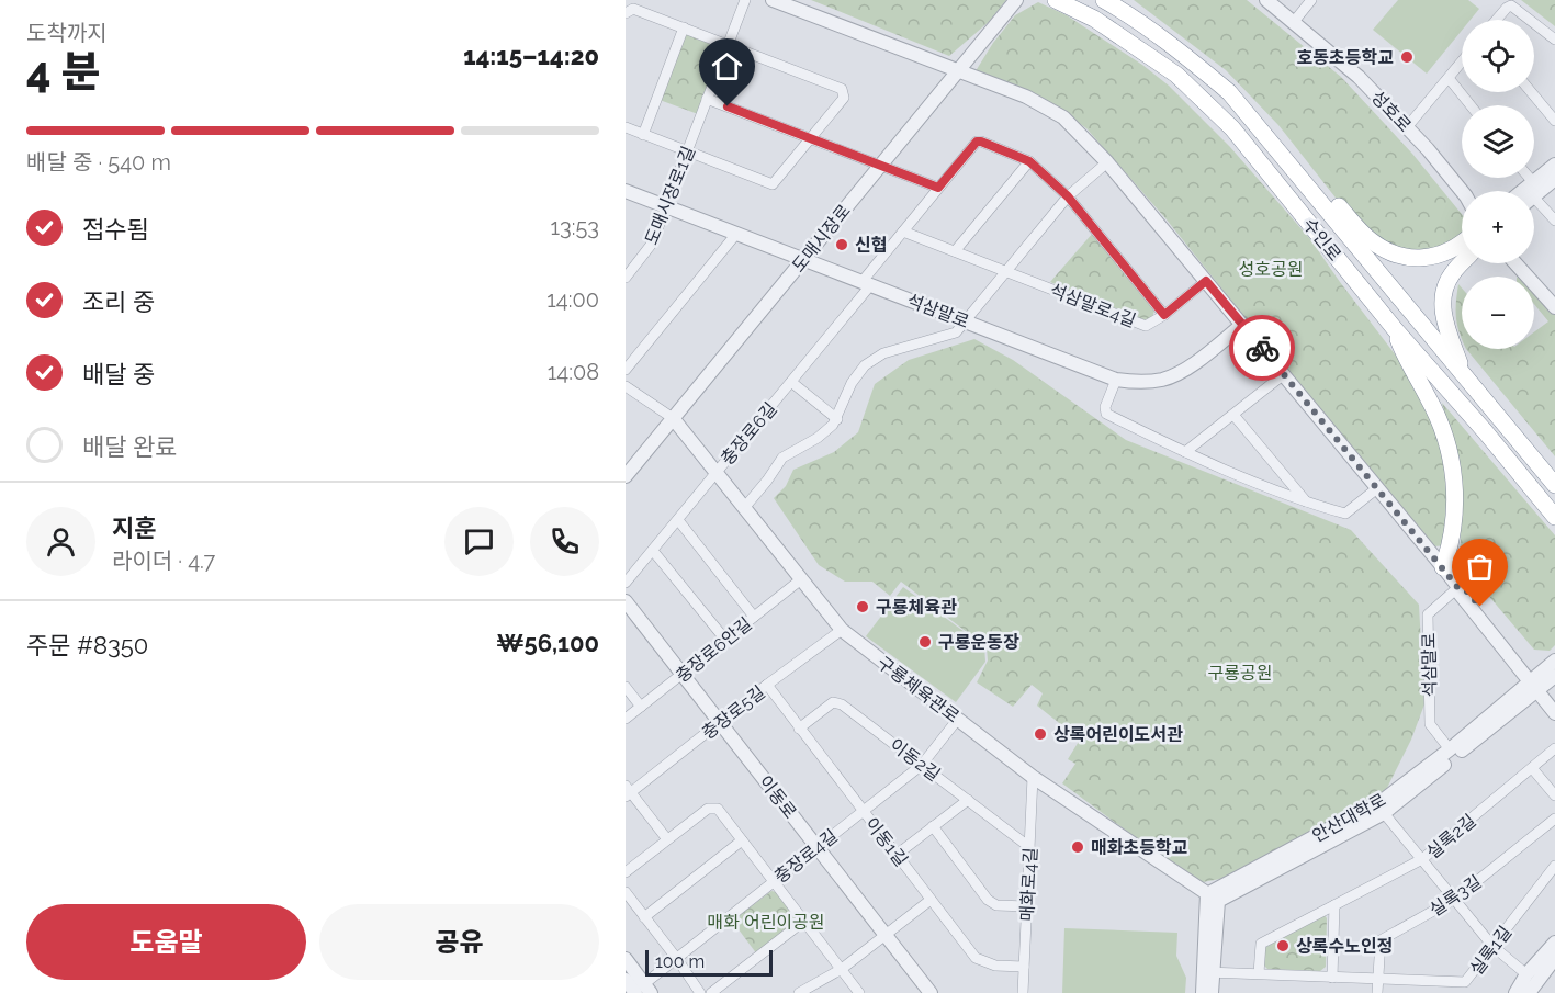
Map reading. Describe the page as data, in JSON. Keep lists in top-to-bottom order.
{
  "streets": {
    "highway": ["수인로"],
    "street": [
      "성호로",
      "도매시장로1길",
      "도매시장로",
      "석삼말로4길",
      "석삼말로",
      "충장로6길",
      "충장로6안길",
      "구룡체육관로",
      "충장로5길",
      "이동2길",
      "이동로",
      "안산대학로",
      "실록2길",
      "이동1길",
      "충장로4길",
      "매화로4길",
      "실록3길",
      "실록1길"
    ]
  },
  "crossings": [
    ["도매시장로1길", "석삼말로"],
    ["도매시장로", "석삼말로"],
    ["도매시장로", "구룡체육관로"],
    ["석삼말로4길", "충장로6길"],
    ["석삼말로", "충장로6길"],
    ["석삼말로", "안산대학로"],
    ["충장로6길", "구룡체육관로"],
    ["충장로6안길", "구룡체육관로"],
    ["충장로6안길", "이동로"],
    ["구룡체육관로", "충장로5길"],
    ["구룡체육관로", "안산대학로"],
    ["구룡체육관로", "충장로4길"],
    ["구룡체육관로", "매화로4길"],
    ["충장로5길", "이동로"],
    ["충장로5길", "이동1길"],
    ["이동2길", "이동1길"],
    ["이동2길", "충장로4길"],
    ["이동2길", "매화로4길"],
    ["이동로", "충장로4길"],
    ["실록2길", "실록1길"],
    ["이동1길", "충장로4길"],
    ["이동1길", "매화로4길"],
    ["실록3길", "실록1길"]
  ],
  "parks": ["성호공원", "구룡공원", "매화 어린이공원"],
  "places": [
    "호동초등학교",
    "신협",
    "구룡체육관",
    "구룡운동장",
    "상록어린이도서관",
    "매화초등학교",
    "상록수노인정"
  ],
  "scale_bar": "100 m",
  "page": {
    "heading": ["4 분", "도착까지", "14:15–14:20"],
    "panel": [
      "지훈",
      "라이더 · 4.7",
      "주문 #8350",
      "₩56,100"
    ],
    "map_buttons": ["+", "−"],
    "bar": "배달 중 · 540 m",
    "list": [
      ["접수됨", "13:53"],
      ["조리 중", "14:00"],
      ["배달 중", "14:08"],
      "배달 완료"
    ],
    "buttons": ["도움말", "공유"],
    "scale": "100 m"
  }
}
